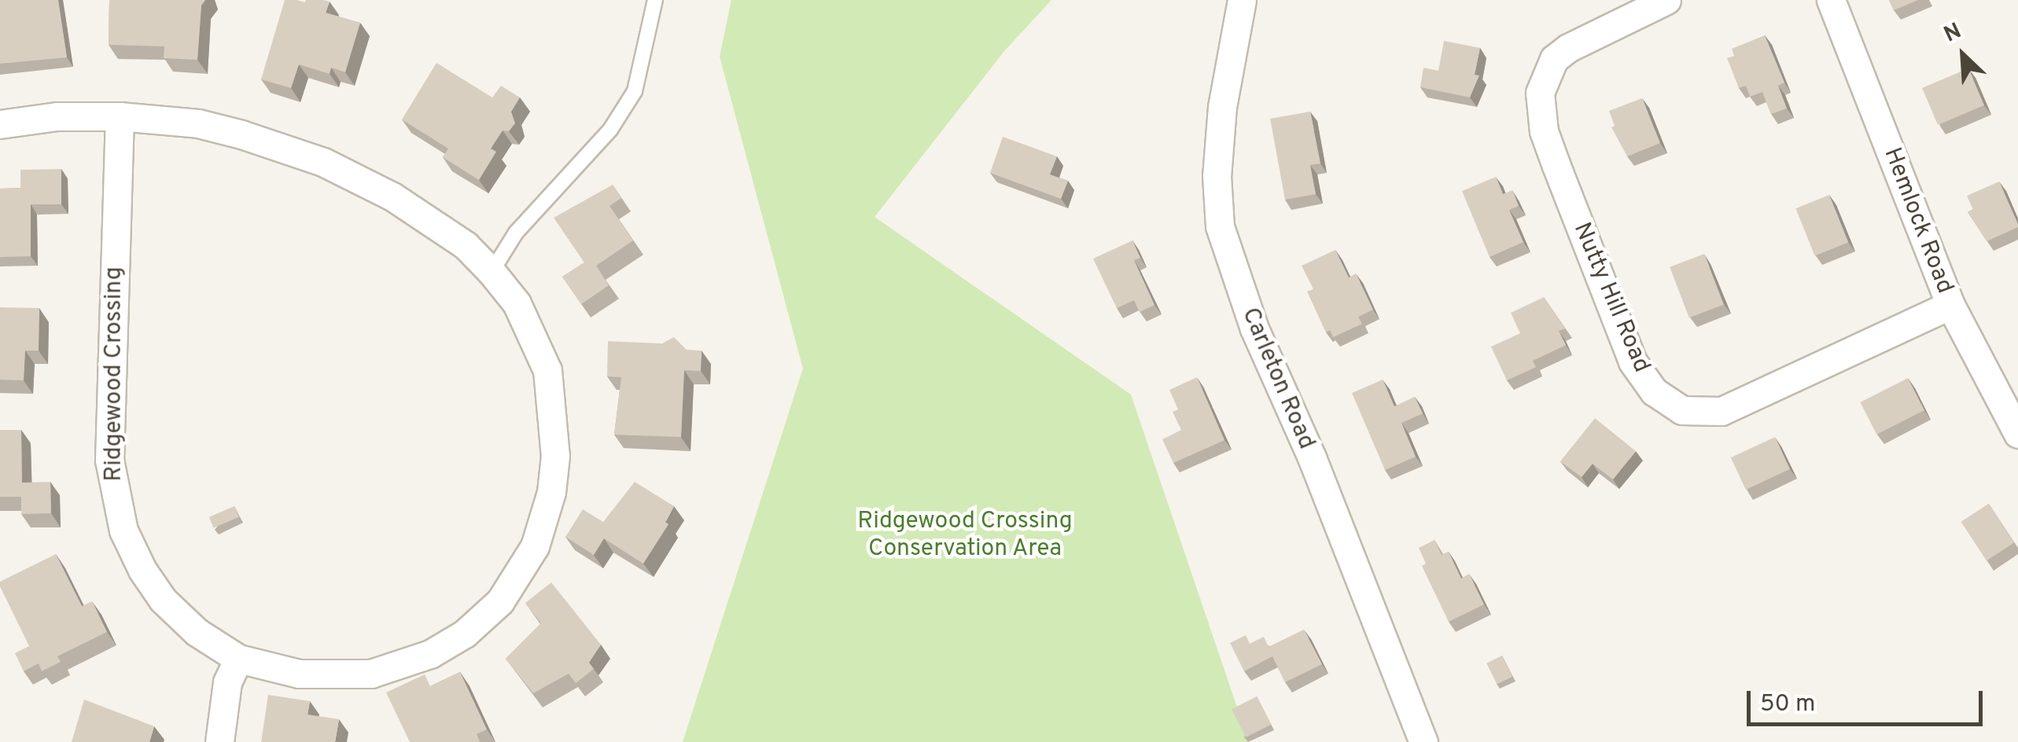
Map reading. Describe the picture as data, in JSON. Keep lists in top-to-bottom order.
{
  "streets": {
    "street": [
      "Hemlock Road",
      "Nutty Hill Road",
      "Ridgewood Crossing",
      "Carleton Road"
    ]
  },
  "crossings": [
    ["Hemlock Road", "Nutty Hill Road"]
  ],
  "parks": ["Ridgewood Crossing Conservation Area"],
  "scale_bar": "50 m",
  "north": "top left"
}
